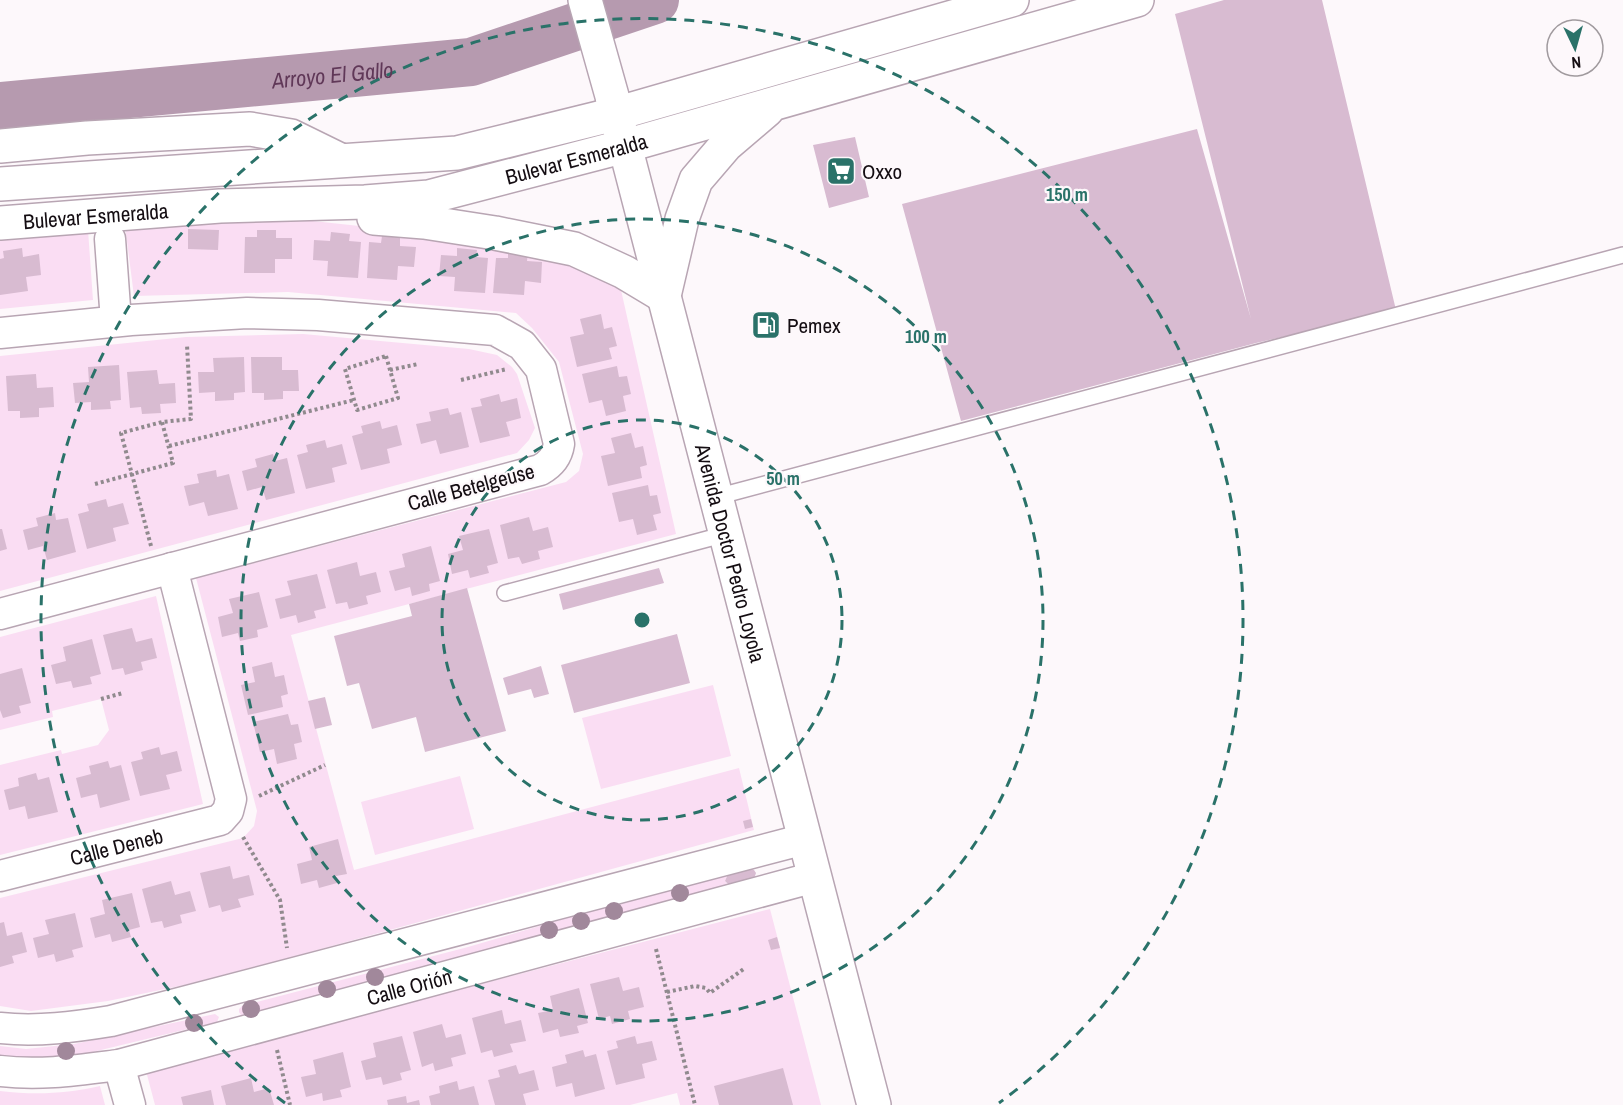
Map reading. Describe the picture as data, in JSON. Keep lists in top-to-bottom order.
{
  "streets": {
    "main road": ["Bulevar Esmeralda", "Avenida Doctor Pedro Loyola"],
    "street": ["Calle Betelgeuse", "Calle Deneb", "Calle Orión"]
  },
  "crossings": [
    ["Bulevar Esmeralda", "Avenida Doctor Pedro Loyola"],
    ["Avenida Doctor Pedro Loyola", "Calle Orión"]
  ],
  "water": ["Arroyo El Gallo"],
  "places": {
    "supermarket": ["Oxxo"],
    "fuel station": ["Pemex"]
  },
  "north": "bottom",
  "rings": ["150 m", "100 m", "50 m"]
}
